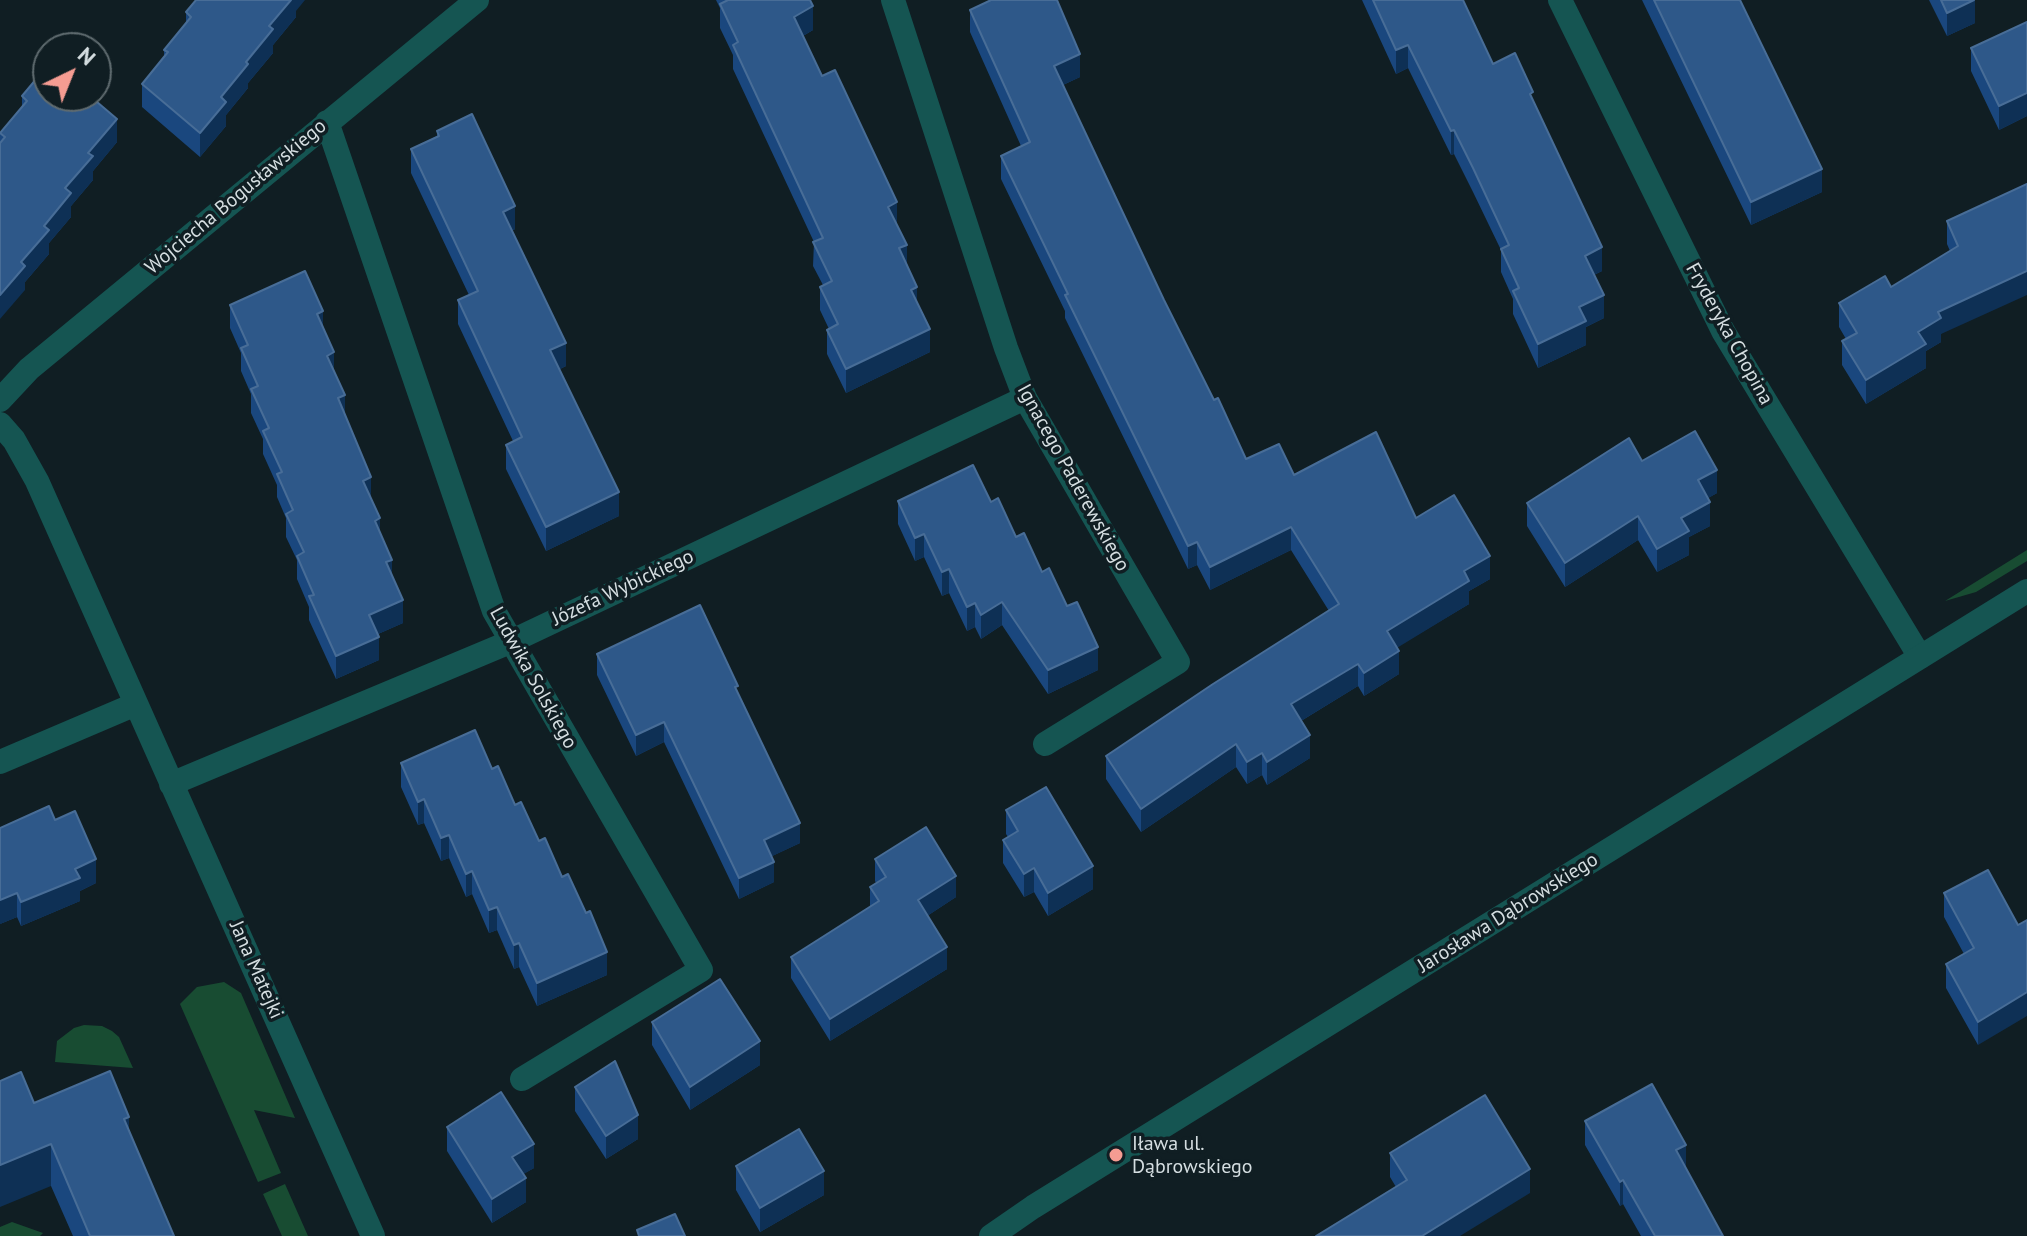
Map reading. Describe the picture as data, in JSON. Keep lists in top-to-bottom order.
{
  "streets": {
    "street": [
      "Wojciecha Bogusławskiego",
      "Fryderyka Chopina",
      "Ignacego Paderewskiego",
      "Józefa Wybickiego",
      "Ludwika Solskiego",
      "Jarosława Dąbrowskiego",
      "Jana Matejki"
    ]
  },
  "crossings": [
    ["Wojciecha Bogusławskiego", "Ludwika Solskiego"],
    ["Fryderyka Chopina", "Jarosława Dąbrowskiego"],
    ["Ignacego Paderewskiego", "Józefa Wybickiego"],
    ["Józefa Wybickiego", "Ludwika Solskiego"],
    ["Józefa Wybickiego", "Jana Matejki"]
  ],
  "places": ["Iława ul. Dąbrowskiego"],
  "north": "top right"
}
